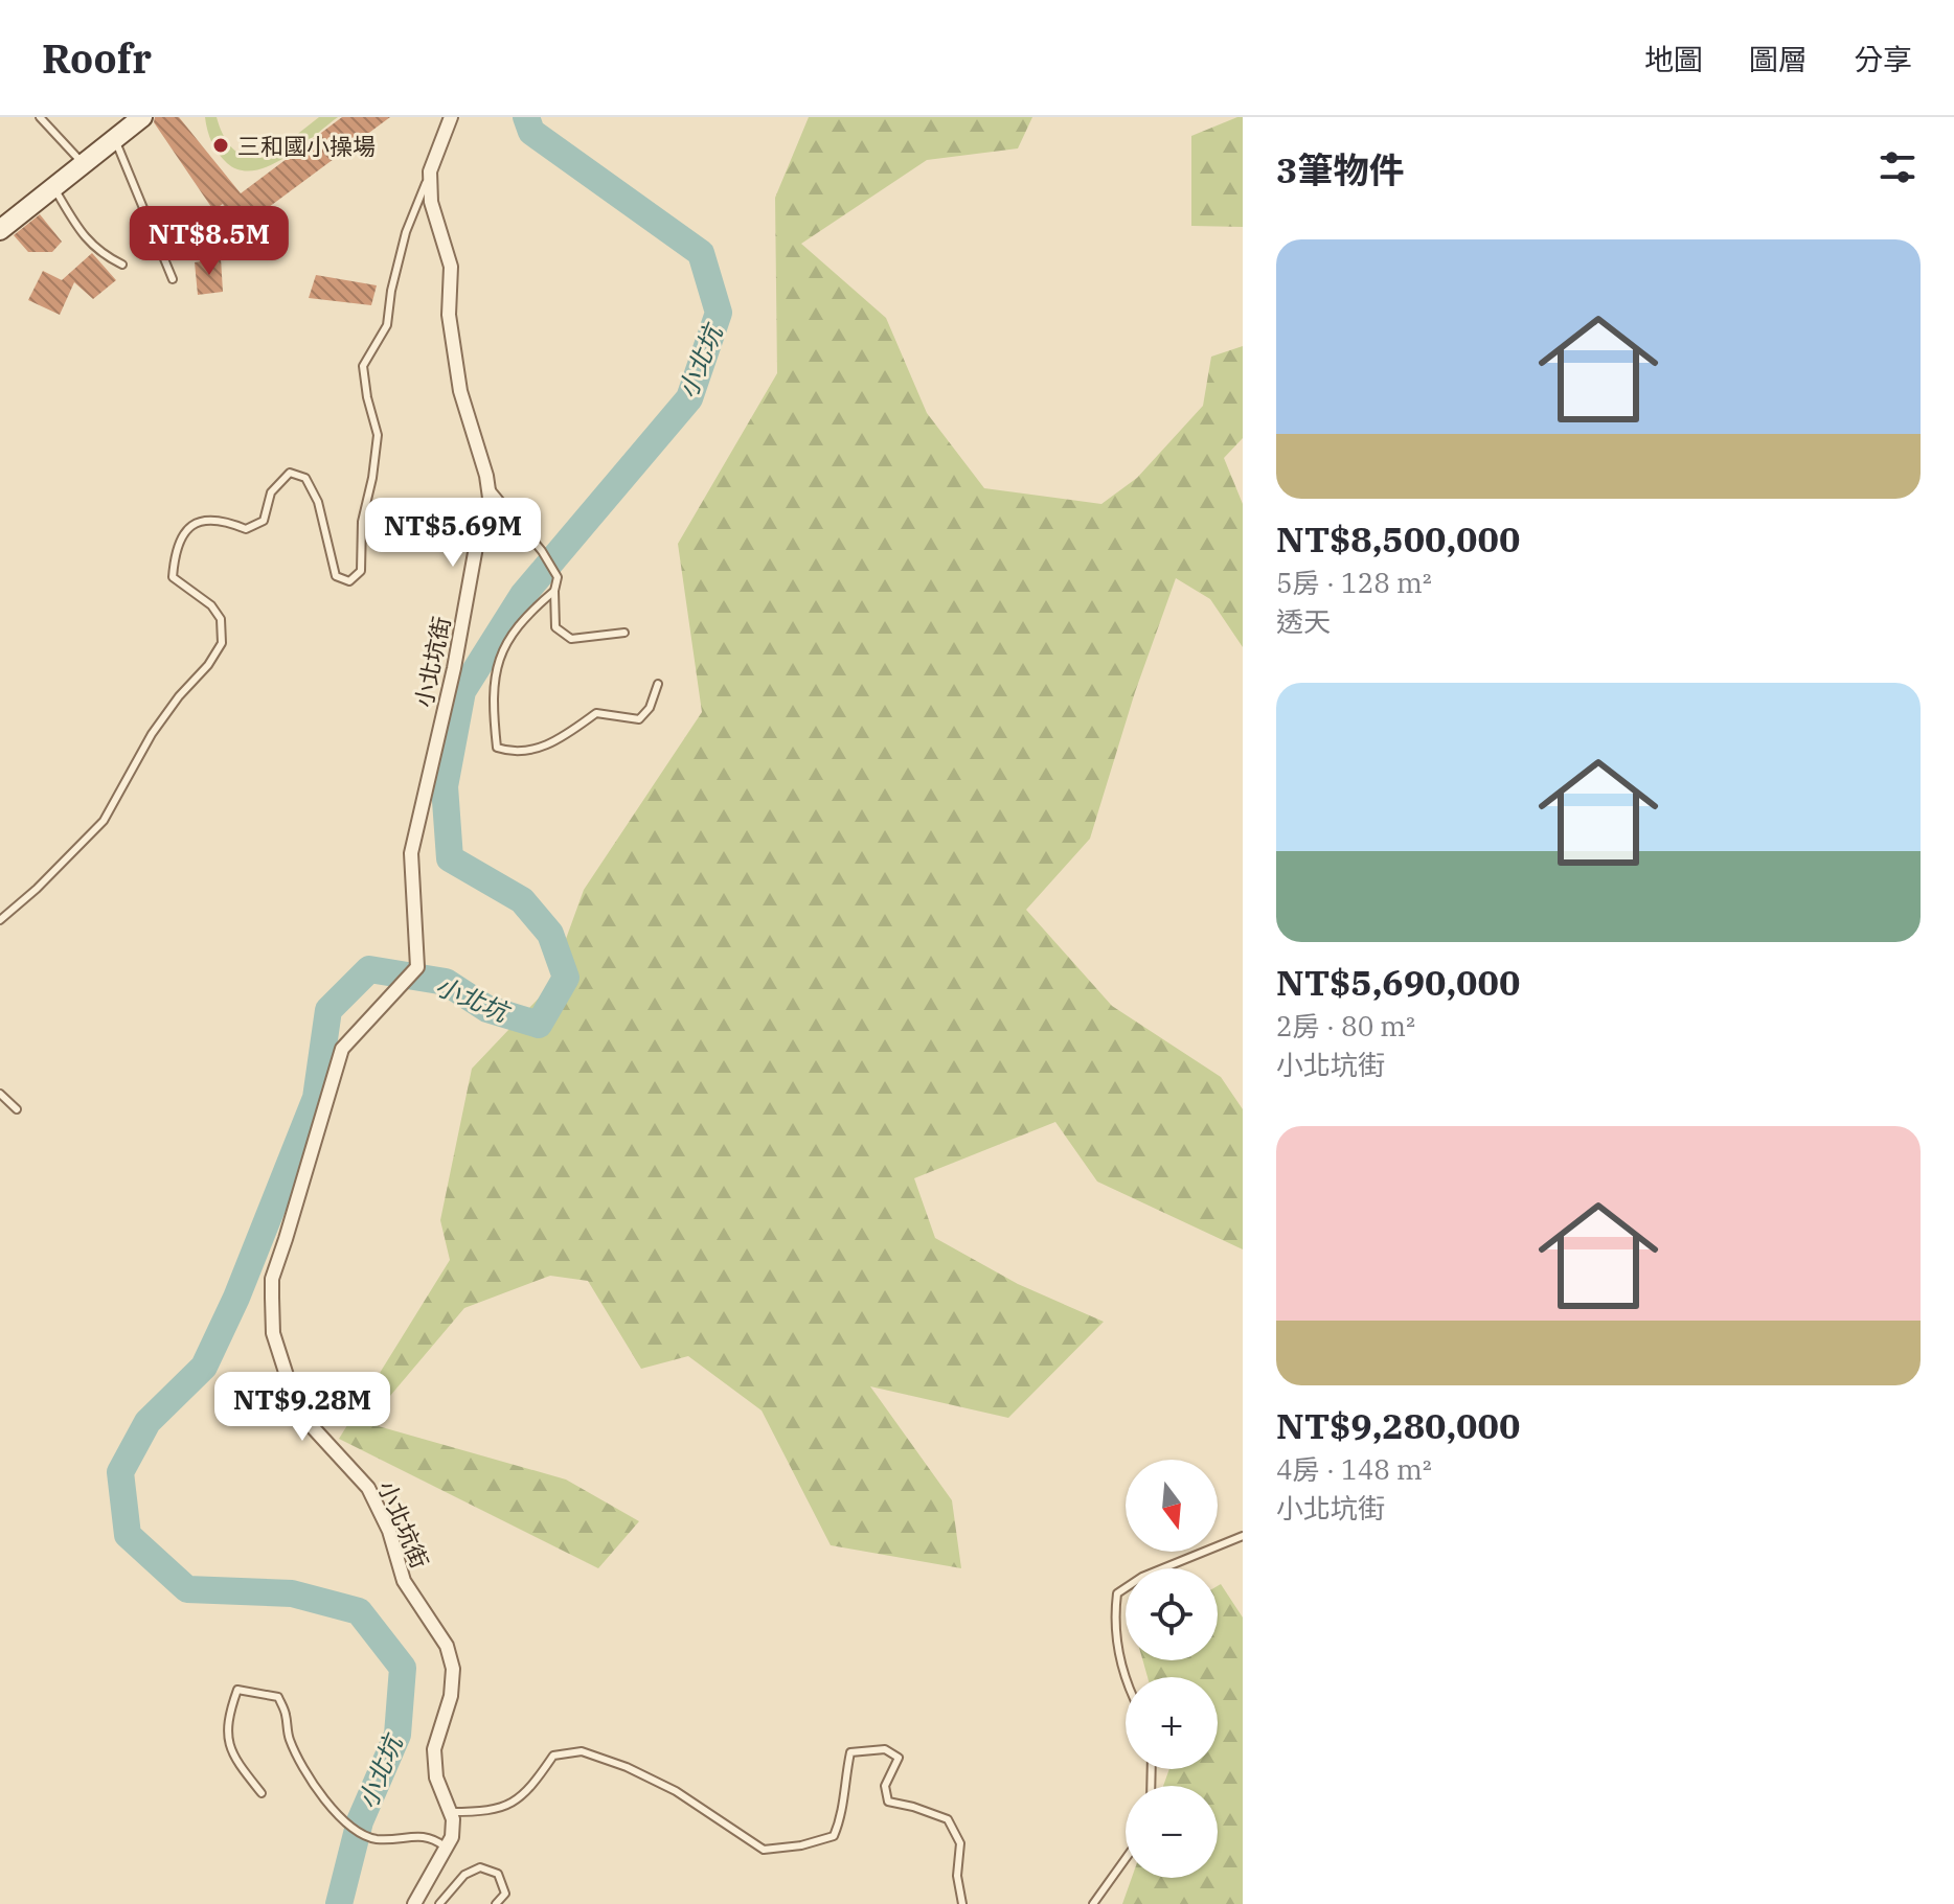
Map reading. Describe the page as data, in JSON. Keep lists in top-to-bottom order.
{
  "streets": {
    "street": ["小北坑街"]
  },
  "water": ["小北坑"],
  "places": ["三和國小操場"],
  "north": "bottom",
  "page": {
    "header": "Roofr",
    "nav": ["地圖", "圖層", "分享"],
    "heading": "3筆物件",
    "price": ["NT$8.5M", "NT$5.69M", "NT$9.28M"],
    "list": [
      {
        "name": "NT$8,500,000",
        "note": "5房 · 128 m² · 透天"
      },
      {
        "name": "NT$5,690,000",
        "note": "2房 · 80 m² · 小北坑街"
      },
      {
        "name": "NT$9,280,000",
        "note": "4房 · 148 m² · 小北坑街"
      }
    ],
    "map_buttons": ["+", "−"]
  }
}
